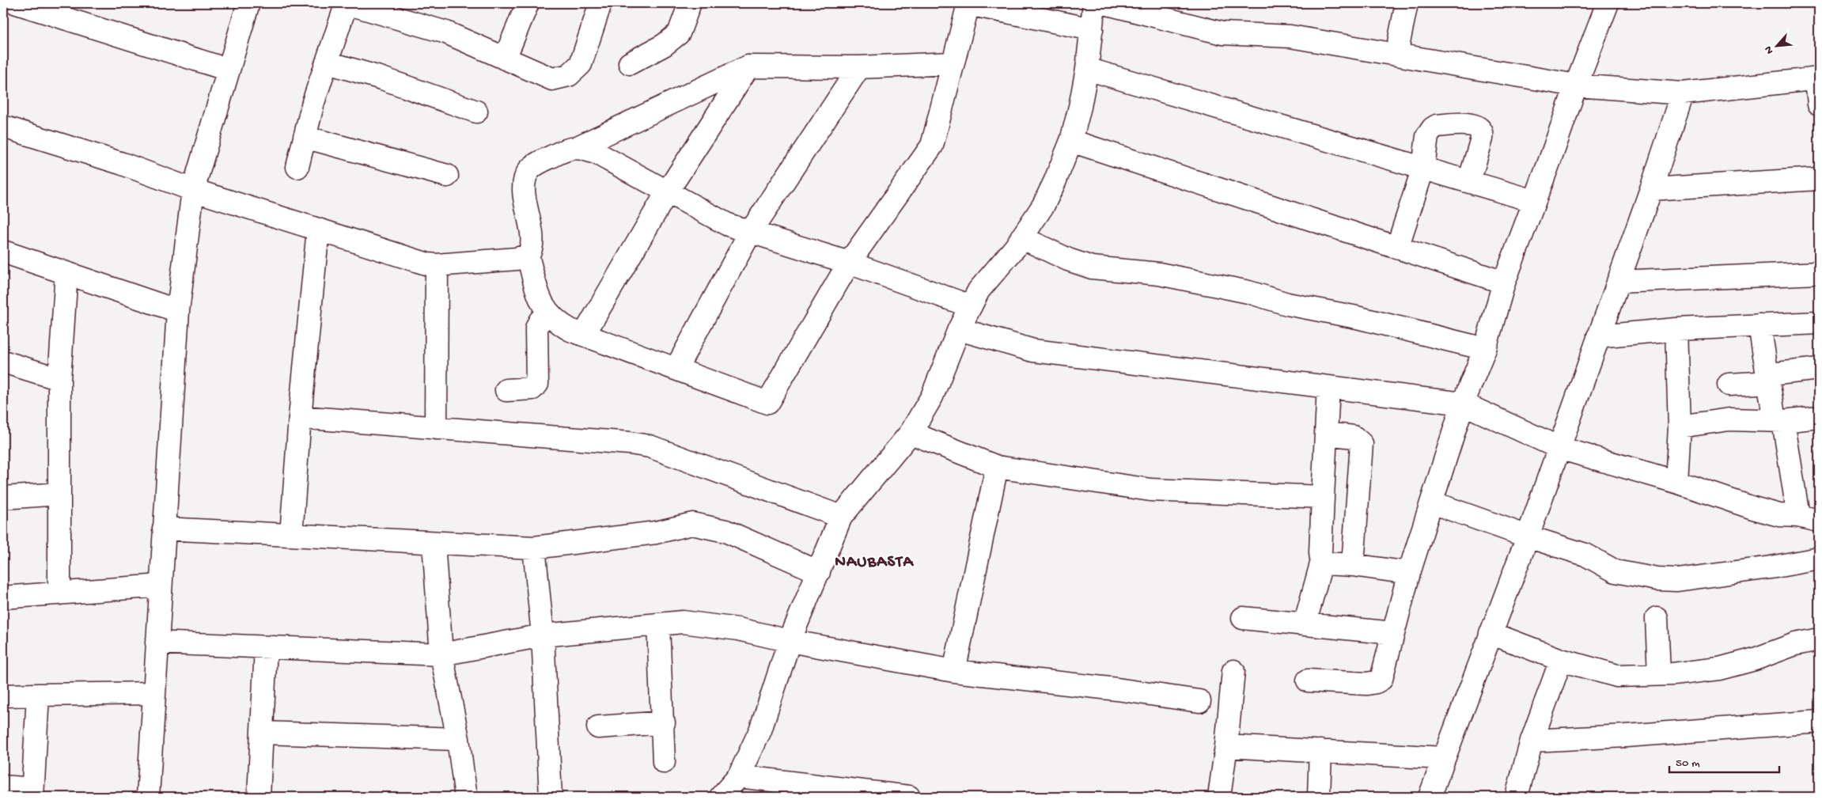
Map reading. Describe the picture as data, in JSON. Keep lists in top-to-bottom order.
{
  "districts": ["NAUBASTA"],
  "scale_bar": "50 m",
  "north": "bottom left"
}
